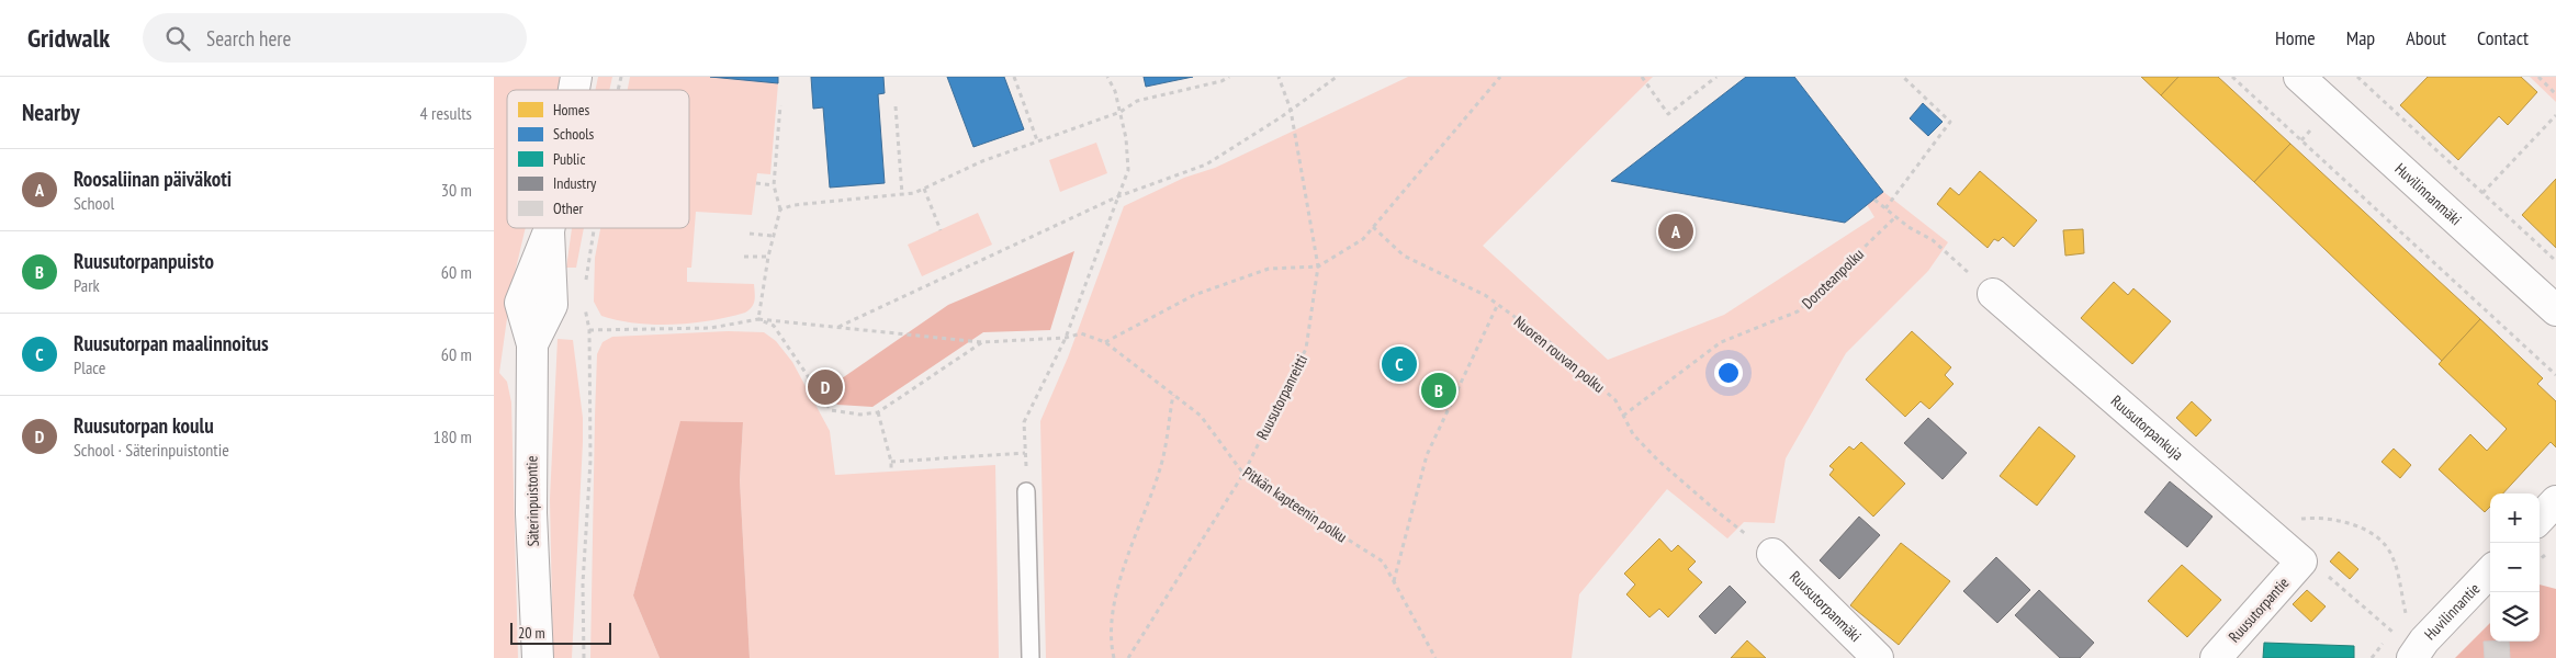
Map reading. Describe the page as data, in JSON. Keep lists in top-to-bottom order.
{
  "streets": {
    "street": [
      "Huvilinnanmäki",
      "Ruusutorpankuja",
      "Säterinpuistontie",
      "Ruusutorpanmäki",
      "Ruusutorpantie",
      "Huvilinnantie"
    ],
    "path": [
      "Doroteanpolku",
      "Nuoren rouvan polku",
      "Ruusutorpanreitti",
      "Pitkän kapteenin polku"
    ]
  },
  "crossings": [
    ["Doroteanpolku", "Nuoren rouvan polku"],
    ["Nuoren rouvan polku", "Ruusutorpanmäki"],
    ["Ruusutorpanreitti", "Pitkän kapteenin polku"],
    ["Ruusutorpankuja", "Ruusutorpantie"]
  ],
  "legend": [
    "Homes",
    "Schools",
    "Public",
    "Industry",
    "Other"
  ],
  "scale_bar": "20 m",
  "page": {
    "header": "Gridwalk",
    "search": "Search here",
    "nav": [
      "Home",
      "Map",
      "About",
      "Contact"
    ],
    "heading": ["Nearby", "4 results"],
    "list": [
      {
        "mark": "A",
        "name": "Roosaliinan päiväkoti",
        "note": "School",
        "value": "30 m"
      },
      {
        "mark": "B",
        "name": "Ruusutorpanpuisto",
        "note": "Park",
        "value": "60 m"
      },
      {
        "mark": "C",
        "name": "Ruusutorpan maalinnoitus",
        "note": "Place",
        "value": "60 m"
      },
      {
        "mark": "D",
        "name": "Ruusutorpan koulu",
        "note": "School · Säterinpuistontie",
        "value": "180 m"
      }
    ],
    "pins": [
      "A",
      "C",
      "D",
      "B"
    ],
    "map_buttons": ["+", "−"],
    "scale": "20 m"
  }
}
